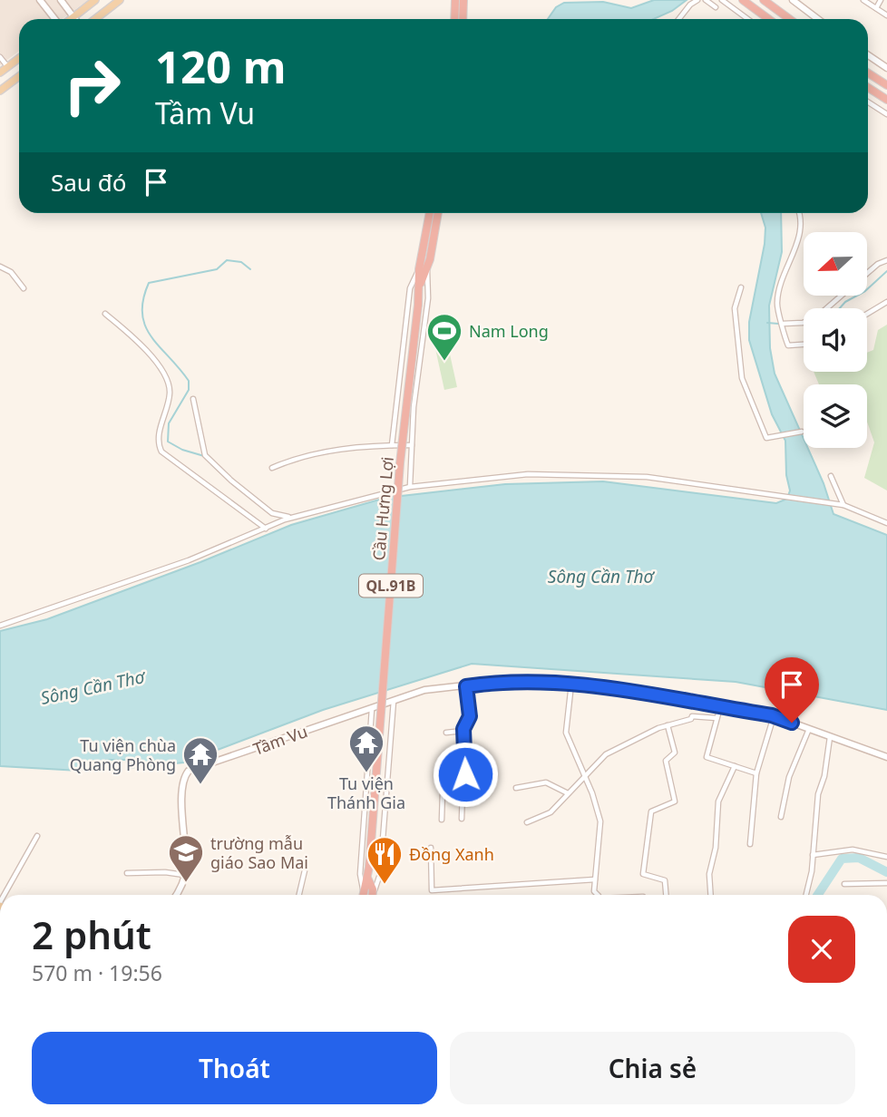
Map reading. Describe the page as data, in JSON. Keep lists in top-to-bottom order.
{
  "streets": {
    "highway": ["Cầu Hưng Lợi", "QL.91B"],
    "street": ["Tầm Vu"]
  },
  "crossings": [
    ["Cầu Hưng Lợi", "QL.91B"]
  ],
  "water": ["Sông Cần Thơ"],
  "places": {
    "sports": ["Nam Long"],
    "temple": ["Tu viện Thánh Gia", "Tu viện chùa Quang Phòng"],
    "school or university": ["trường mẫu giáo Sao Mai"],
    "restaurant": ["Đồng Xanh"]
  },
  "north": "left",
  "page": {
    "turn": ["120 m", "Tầm Vu"],
    "then": "Sau đó",
    "heading": ["2 phút", "570 m · 19:56"],
    "buttons": ["Thoát", "Chia sẻ"]
  }
}
